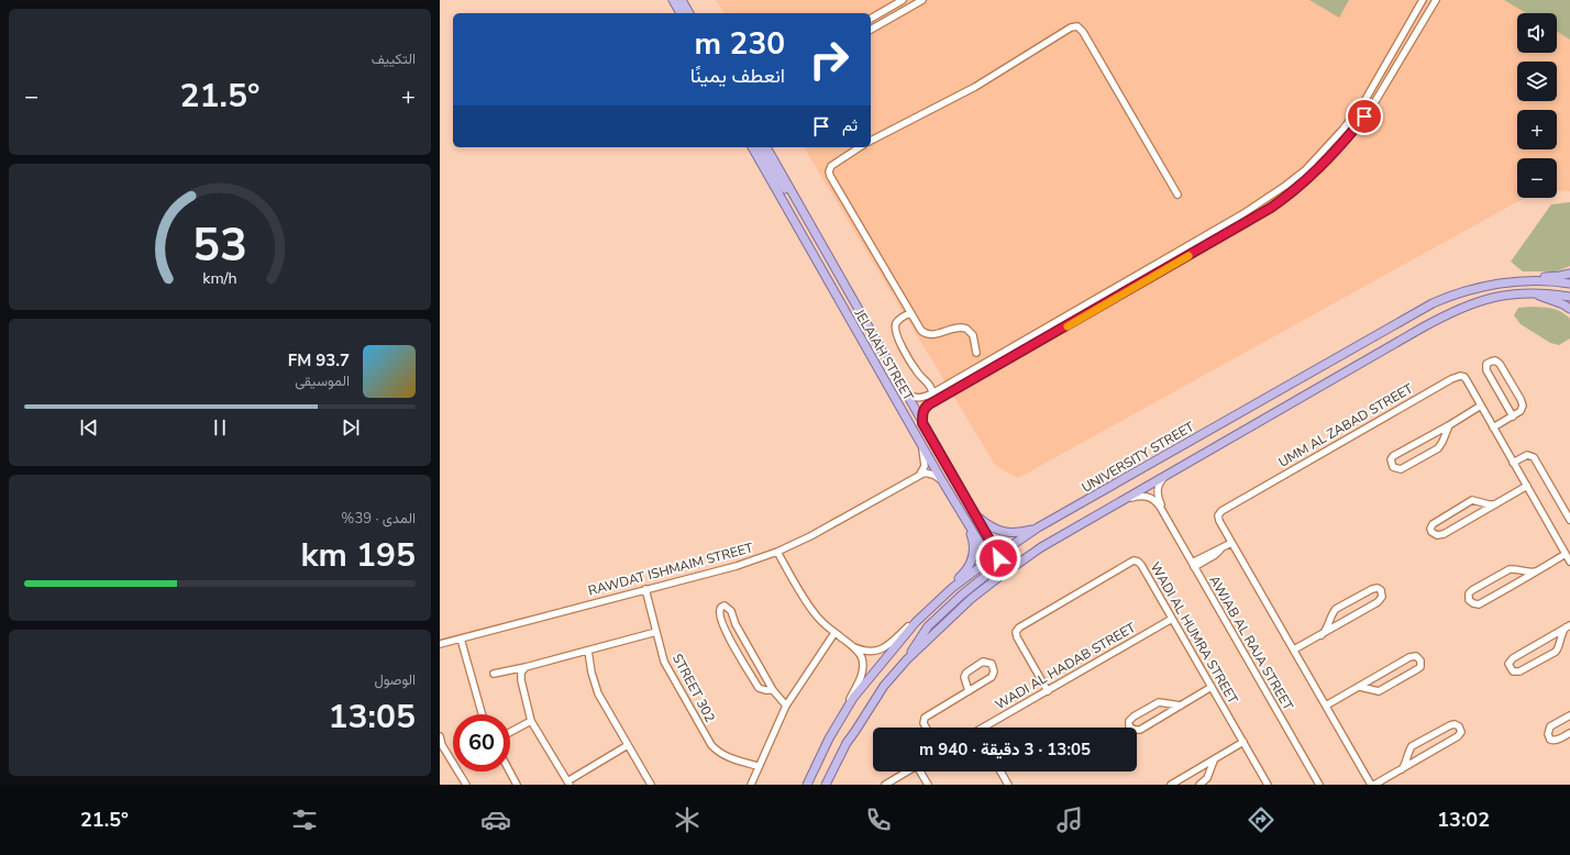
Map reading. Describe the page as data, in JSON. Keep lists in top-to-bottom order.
{
  "streets": {
    "main road": ["JELAIAH STREET", "UNIVERSITY STREET"],
    "street": [
      "UMM AL ZABAD STREET",
      "RAWDAT ISHMAIM STREET",
      "WADI AL HUMRA STREET",
      "AWJAB AL RAJA STREET",
      "WADI AL HADAB STREET",
      "STREET 302"
    ]
  },
  "crossings": [
    ["JELAIAH STREET", "UNIVERSITY STREET"],
    ["RAWDAT ISHMAIM STREET", "STREET 302"],
    ["WADI AL HUMRA STREET", "WADI AL HADAB STREET"]
  ],
  "page": {
    "tile": [
      "التكييف",
      ["المدى · 39%", "195 km"],
      ["الوصول", "13:05"]
    ],
    "map_buttons": ["+", "−"],
    "turn": ["230 m", "انعطف يمينًا"],
    "heat": ["−", "21.5°", "+"],
    "then": "ثم",
    "song": ["93.7 FM", "الموسيقى"],
    "limit": "60",
    "trip": "13:05 · 3 دقيقة · 940 m",
    "tabs": ["13:02", "21.5°"],
    "gauge": ["53", "km/h"]
  }
}
